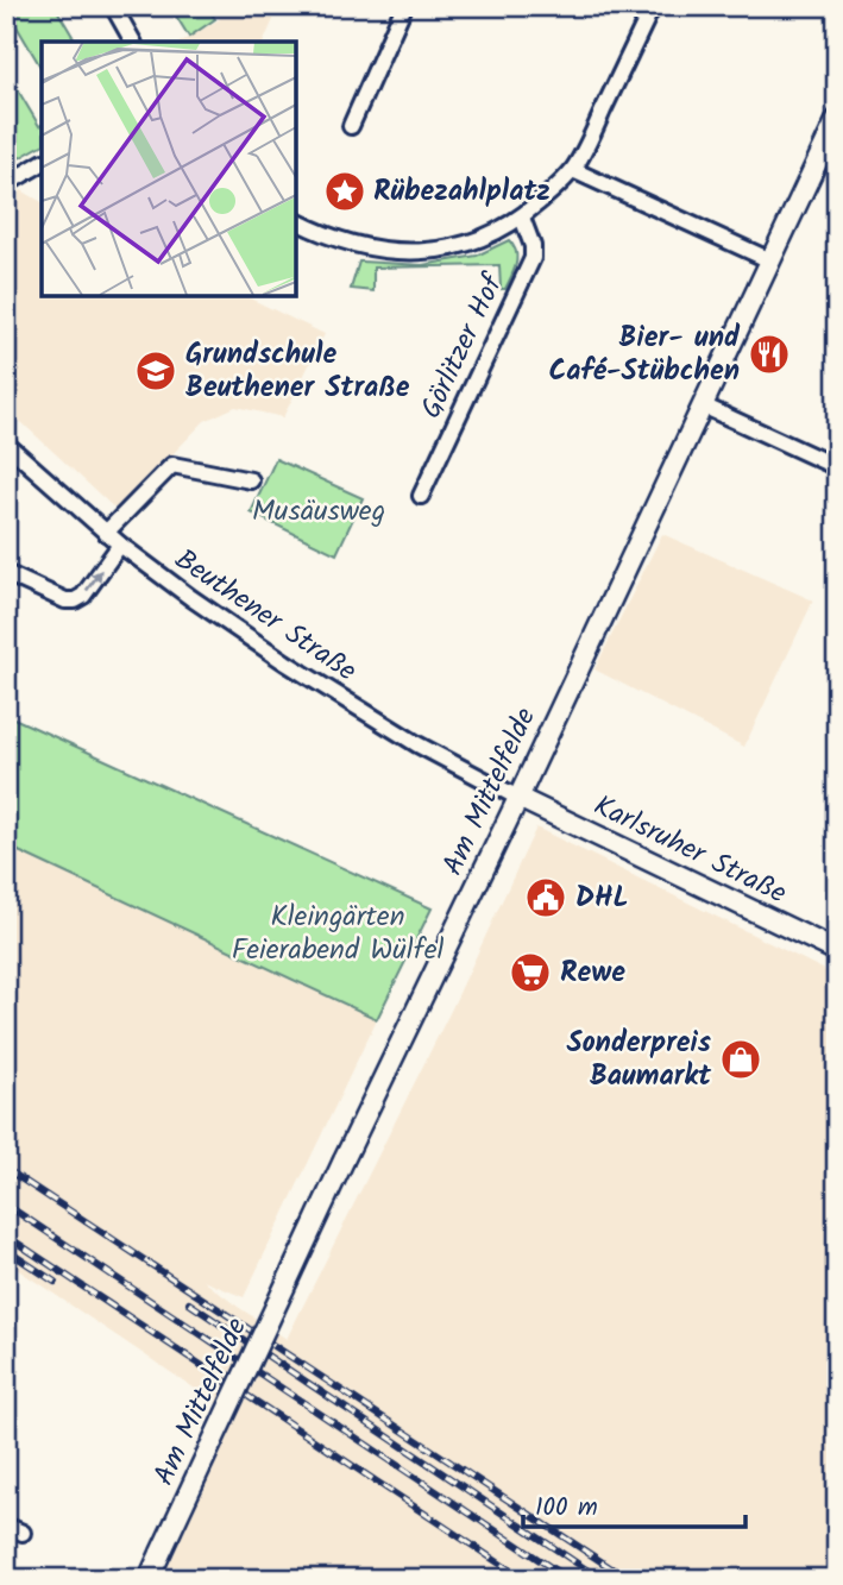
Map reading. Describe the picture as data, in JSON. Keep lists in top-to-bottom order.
{
  "streets": {
    "street": [
      "Görlitzer Hof",
      "Beuthener Straße",
      "Am Mittelfelde",
      "Karlsruher Straße"
    ]
  },
  "crossings": [
    ["Beuthener Straße", "Am Mittelfelde"],
    ["Beuthener Straße", "Karlsruher Straße"],
    ["Am Mittelfelde", "Karlsruher Straße"]
  ],
  "parks": ["Musäusweg", "Kleingärten Feierabend Wülfel"],
  "places": {
    "place": ["Rübezahlplatz"],
    "restaurant": ["Bier- und Café-Stübchen"],
    "school or university": ["Grundschule Beuthener Straße"],
    "public building": ["DHL"],
    "supermarket": ["Rewe"],
    "shop": ["Sonderpreis Baumarkt"]
  },
  "scale_bar": "100 m"
}
